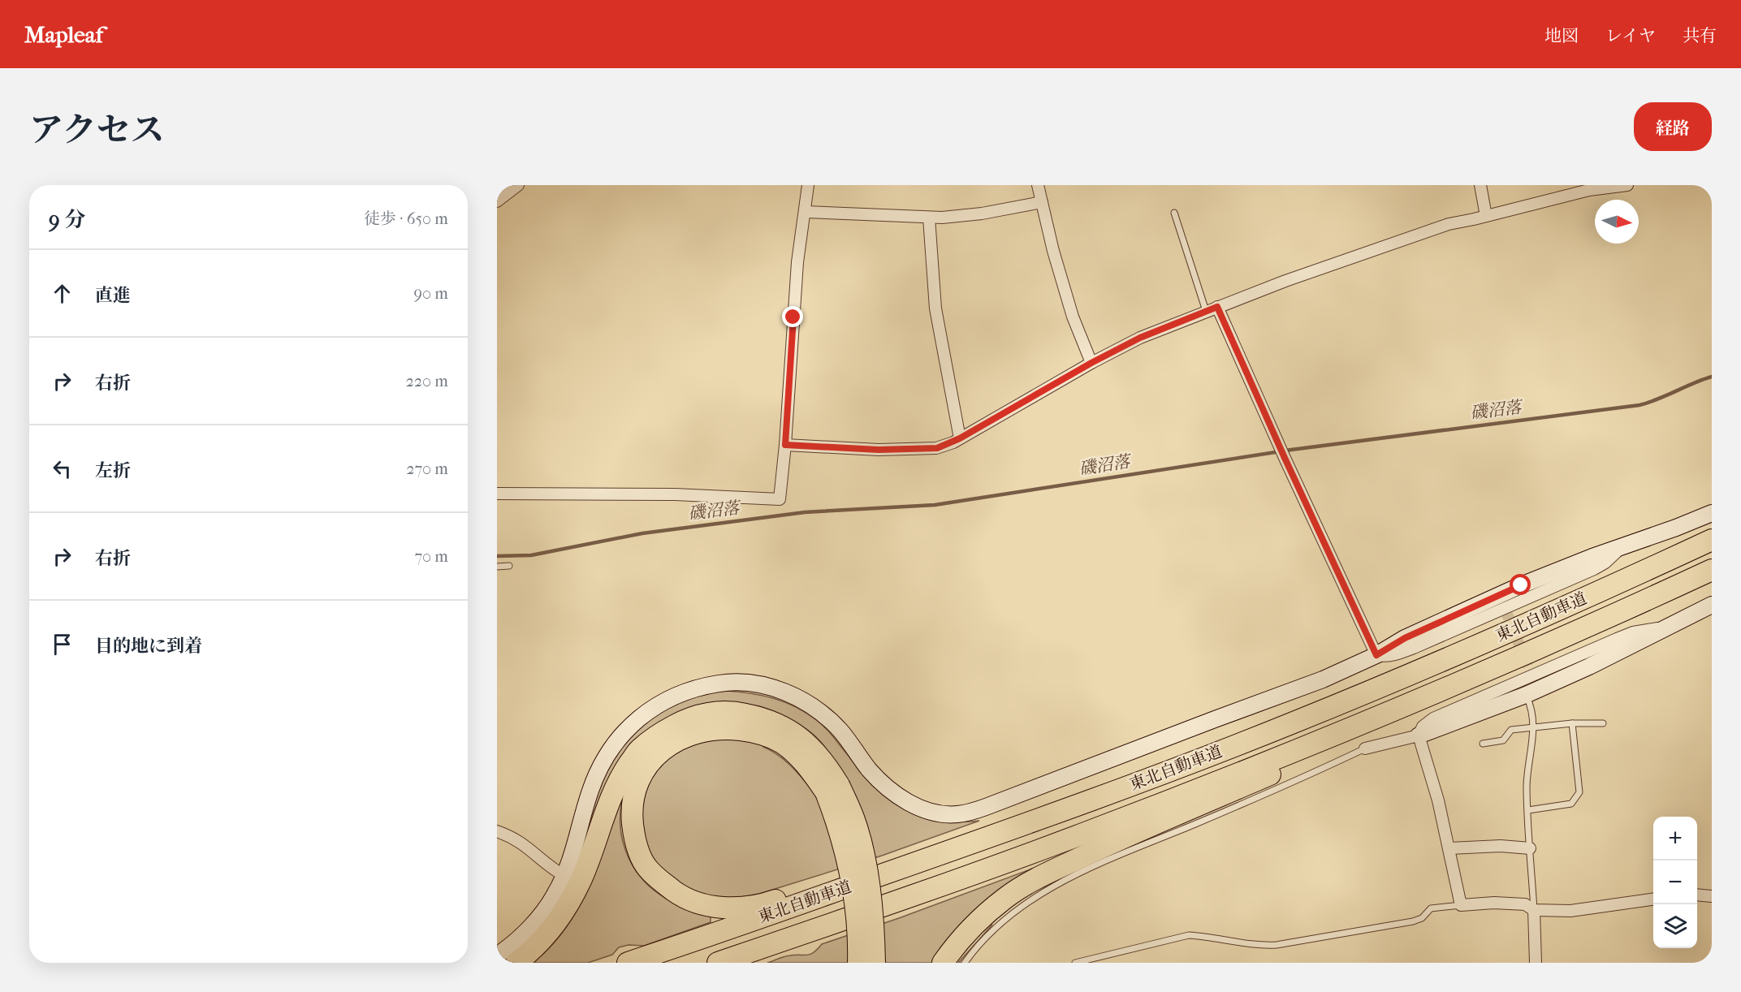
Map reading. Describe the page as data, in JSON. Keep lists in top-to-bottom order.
{
  "streets": {
    "highway": ["東北自動車道"]
  },
  "water": ["磯沼落"],
  "north": "right",
  "page": {
    "header": "Mapleaf",
    "nav": ["地図", "レイヤ", "共有"],
    "title": "アクセス",
    "buttons": "経路",
    "heading": ["9 分", "徒歩 · 650 m"],
    "list": [
      ["直進", "90 m"],
      ["右折", "220 m"],
      ["左折", "270 m"],
      ["右折", "70 m"],
      "目的地に到着"
    ],
    "map_buttons": ["+", "−"]
  }
}
